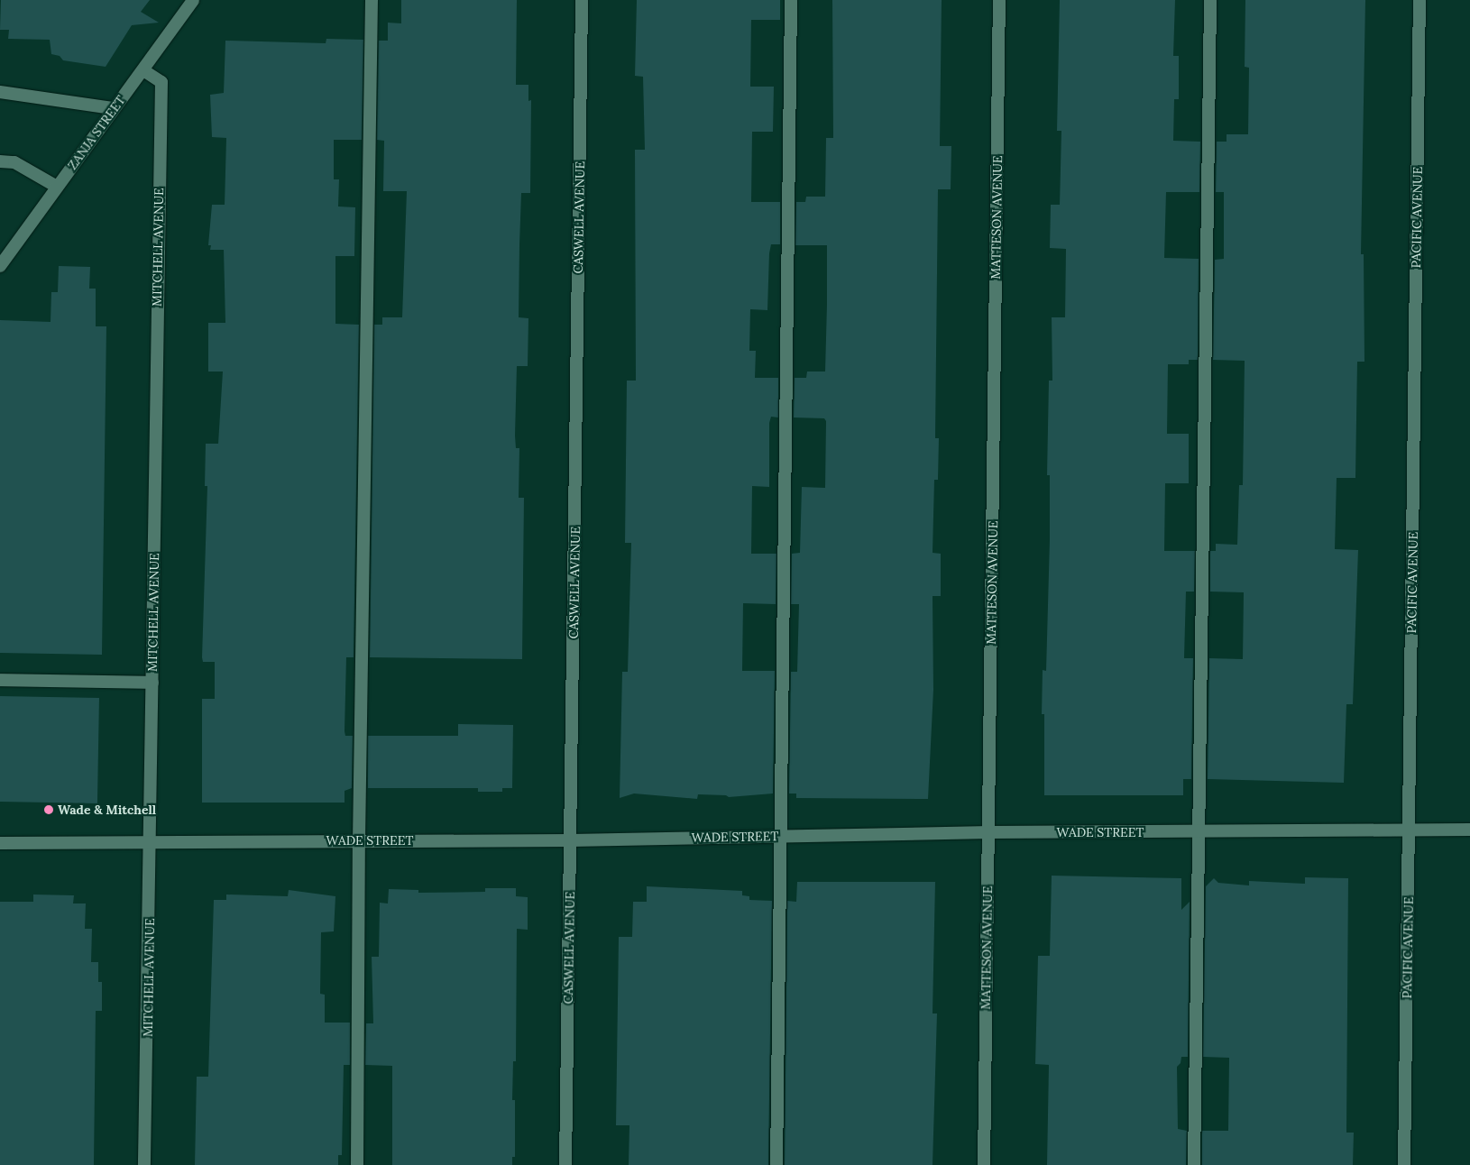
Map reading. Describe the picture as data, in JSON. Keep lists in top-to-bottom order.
{
  "streets": {
    "street": [
      "ZANJA STREET",
      "CASWELL AVENUE",
      "MATTESON AVENUE",
      "PACIFIC AVENUE",
      "MITCHELL AVENUE",
      "WADE STREET"
    ]
  },
  "crossings": [
    ["ZANJA STREET", "MITCHELL AVENUE"],
    ["CASWELL AVENUE", "WADE STREET"],
    ["MATTESON AVENUE", "WADE STREET"],
    ["PACIFIC AVENUE", "WADE STREET"],
    ["MITCHELL AVENUE", "WADE STREET"]
  ],
  "places": ["Wade & Mitchell"]
}
